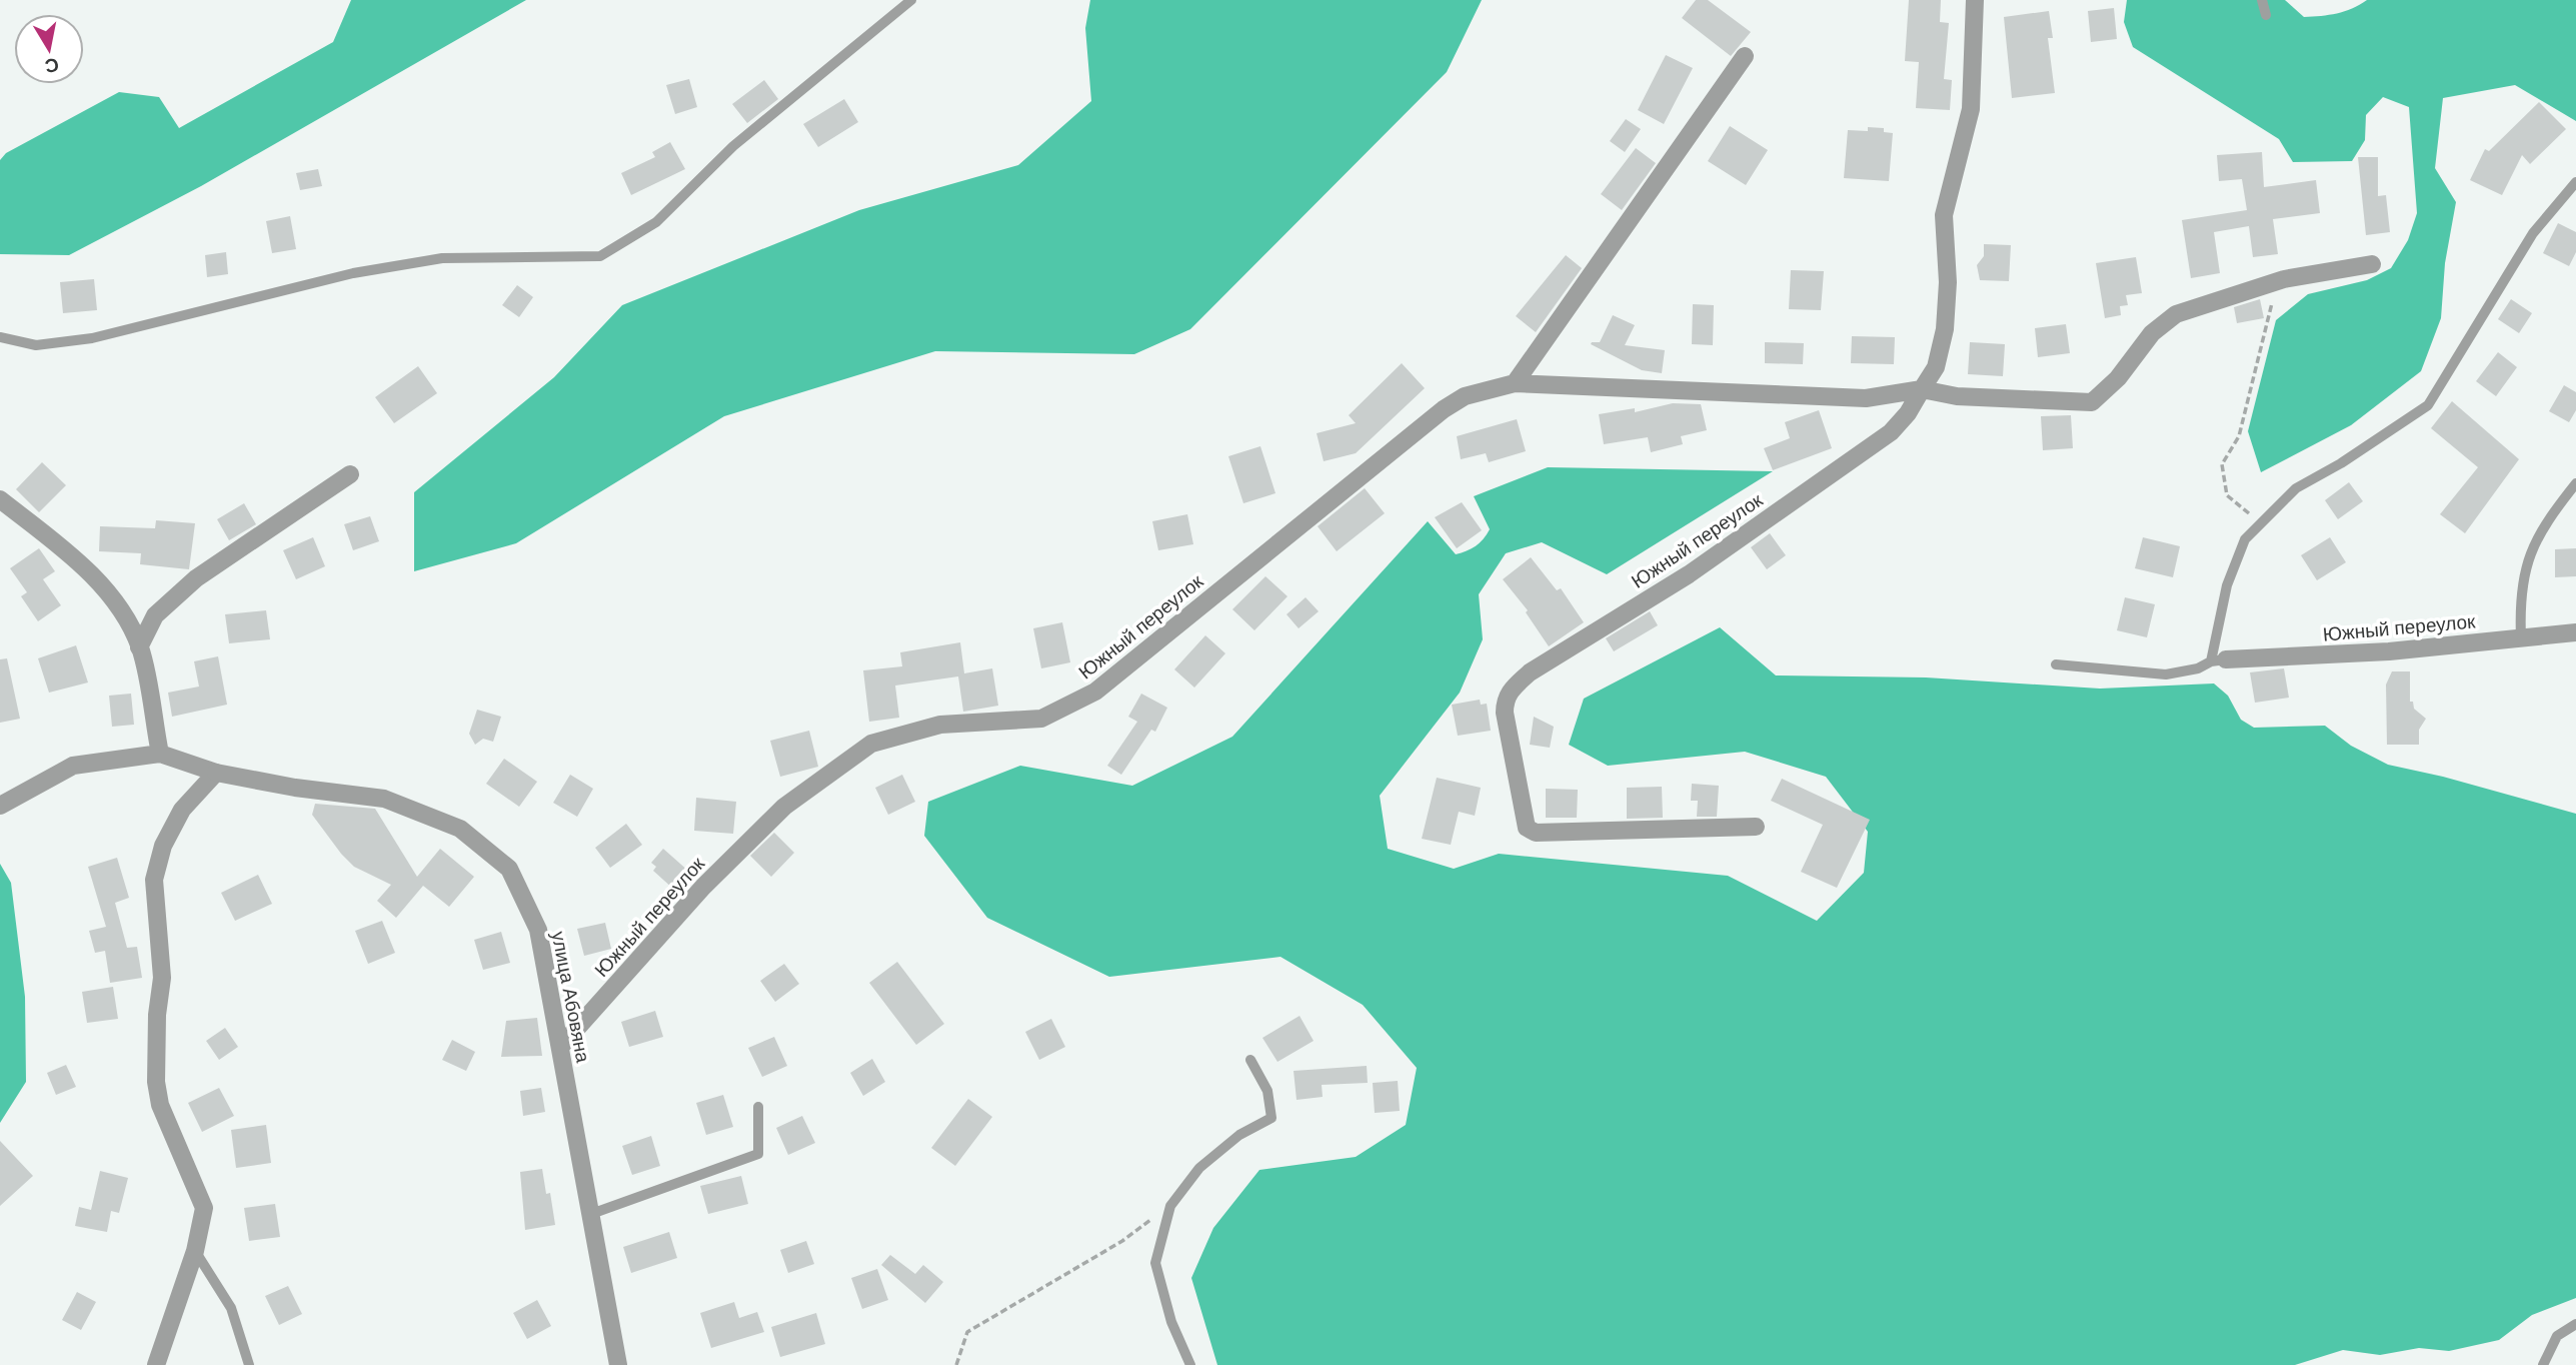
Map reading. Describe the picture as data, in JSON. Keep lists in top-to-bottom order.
{
  "streets": {
    "street": ["Южный переулок", "улица Абовяна"]
  },
  "crossings": [
    ["Южный переулок", "улица Абовяна"]
  ],
  "north": "bottom"
}
